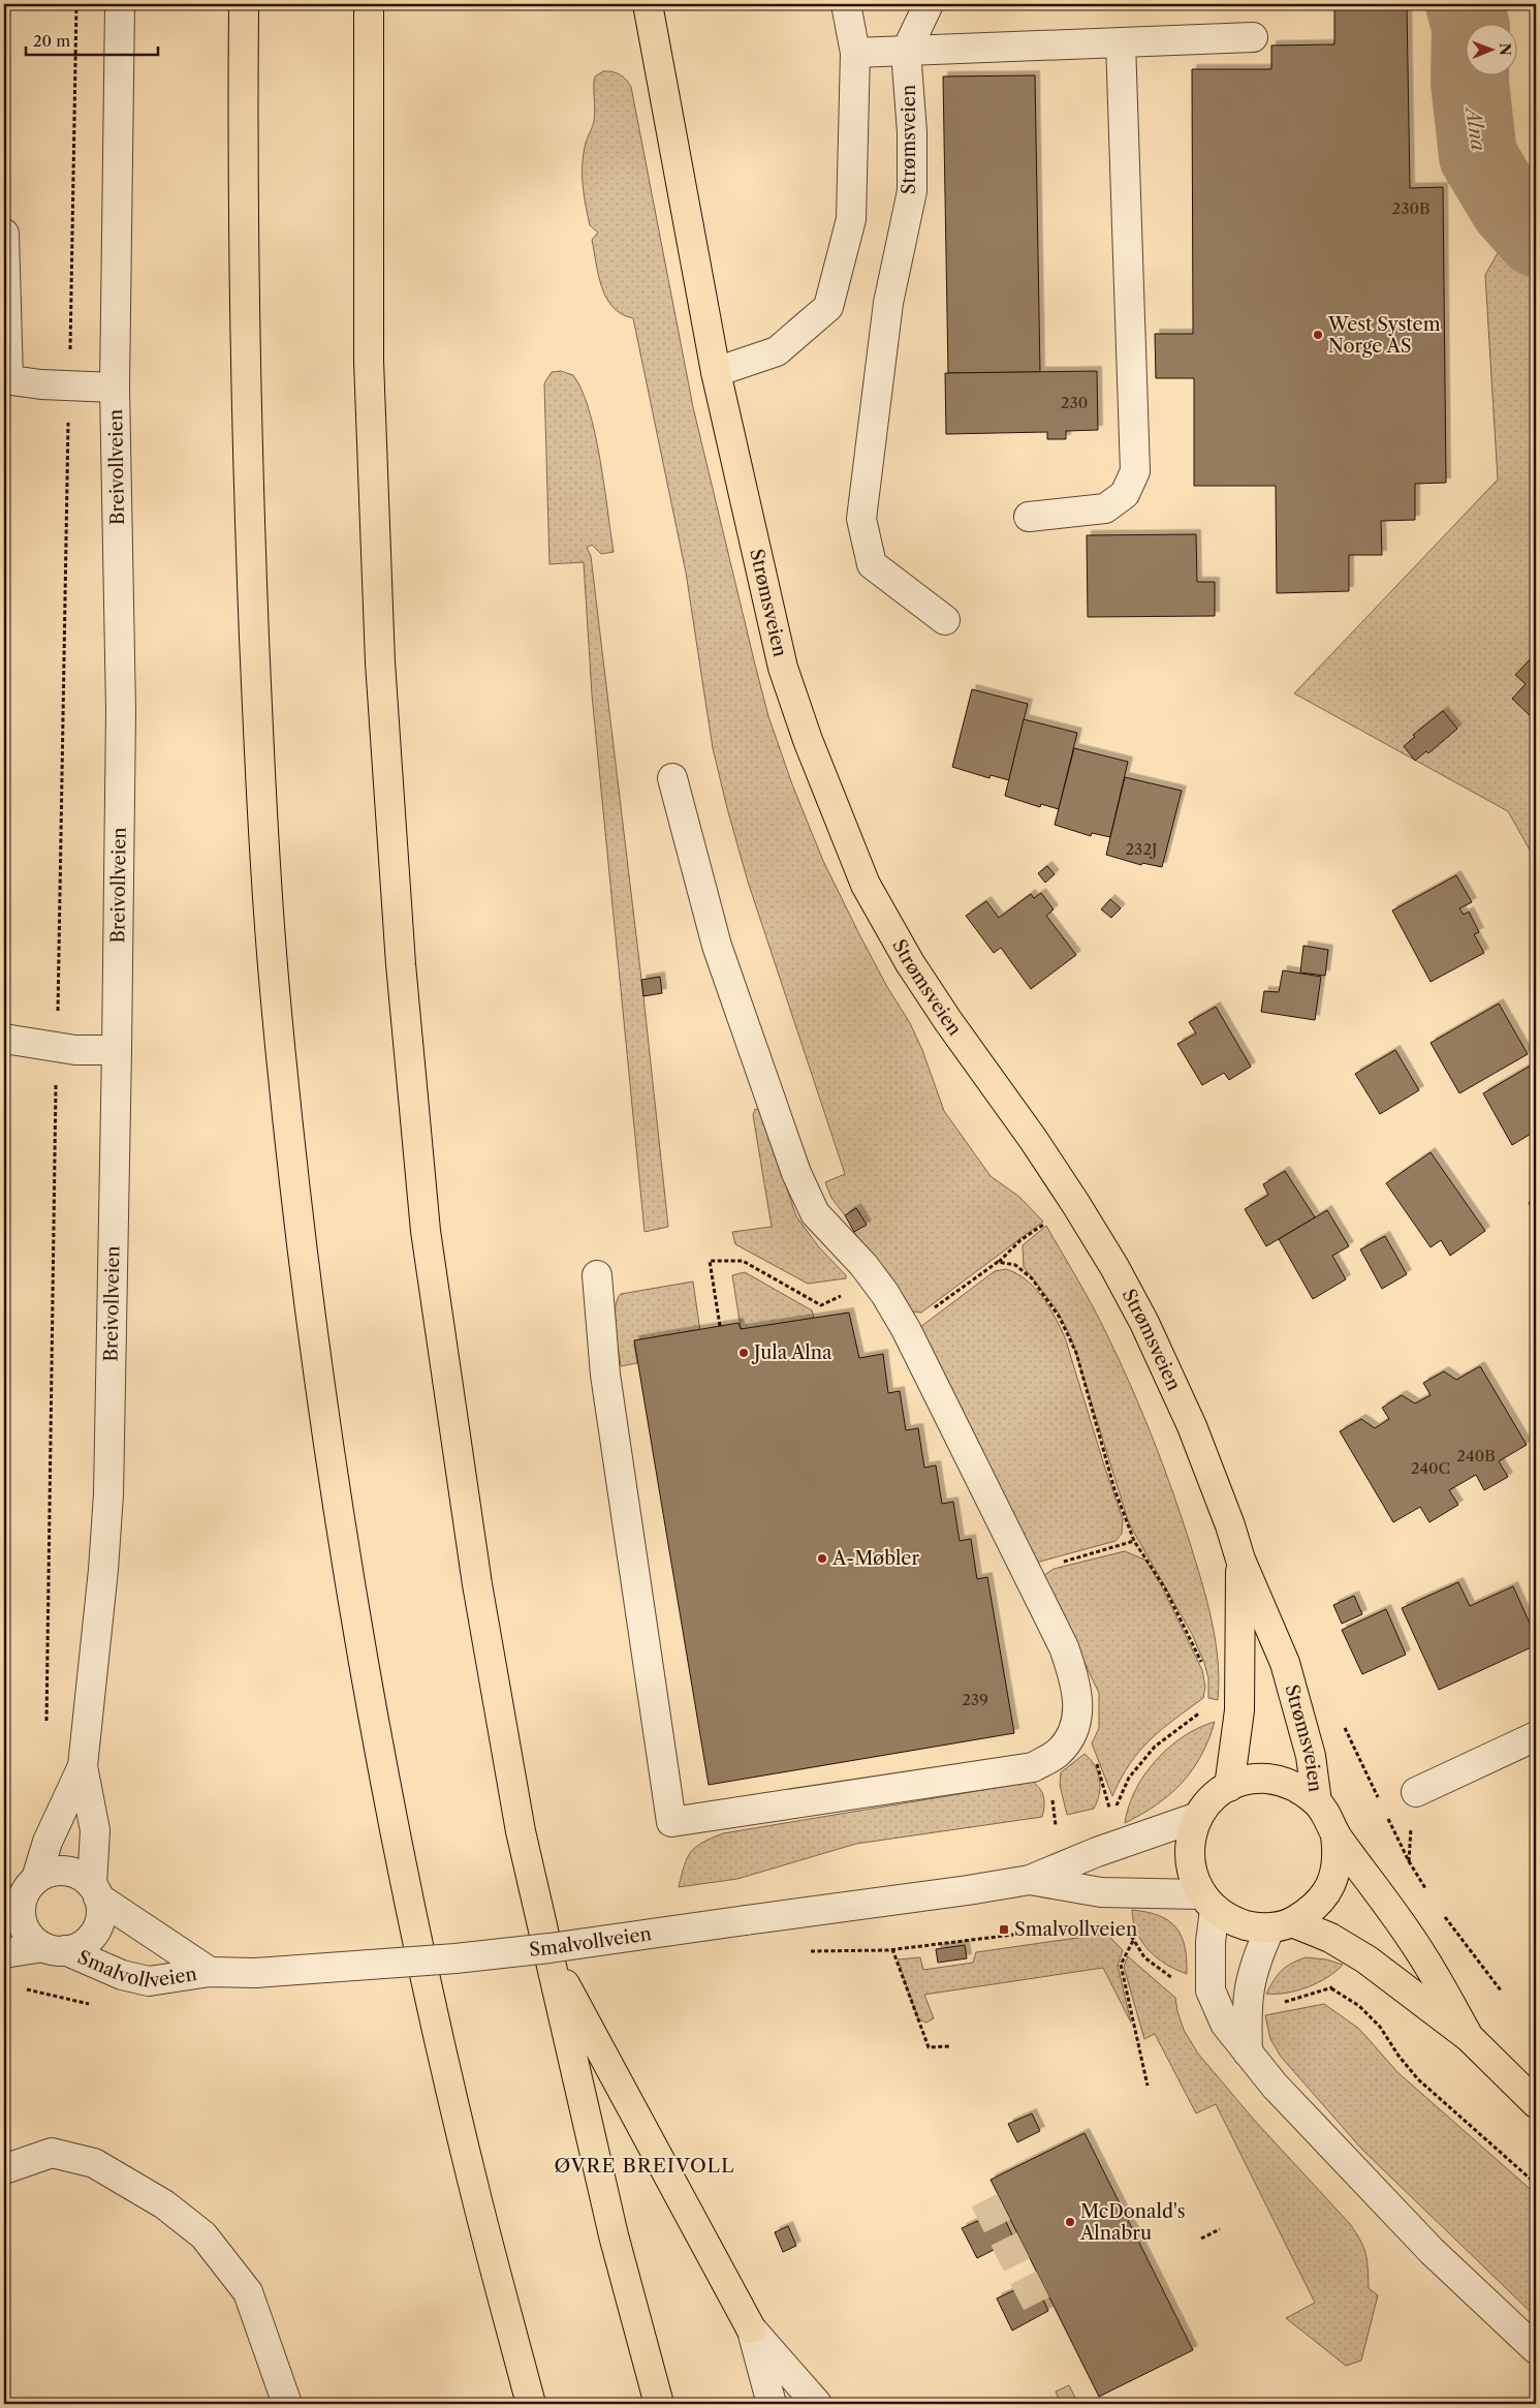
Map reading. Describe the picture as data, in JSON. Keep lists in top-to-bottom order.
{
  "streets": {
    "main road": ["Strømsveien"],
    "street": ["Breivollveien", "Smalvollveien"]
  },
  "crossings": [
    ["Strømsveien", "Smalvollveien"],
    ["Breivollveien", "Smalvollveien"]
  ],
  "districts": ["ØVRE BREIVOLL"],
  "water": ["Alna"],
  "places": {
    "other": [
      "West System Norge AS",
      "Jula Alna",
      "A-Møbler",
      "McDonald's Alnabru"
    ],
    "transit": ["Smalvollveien"]
  },
  "house_numbers": [
    "230B",
    "230",
    "232J",
    "240B",
    "240C",
    "239"
  ],
  "scale_bar": "20 m",
  "north": "right"
}
